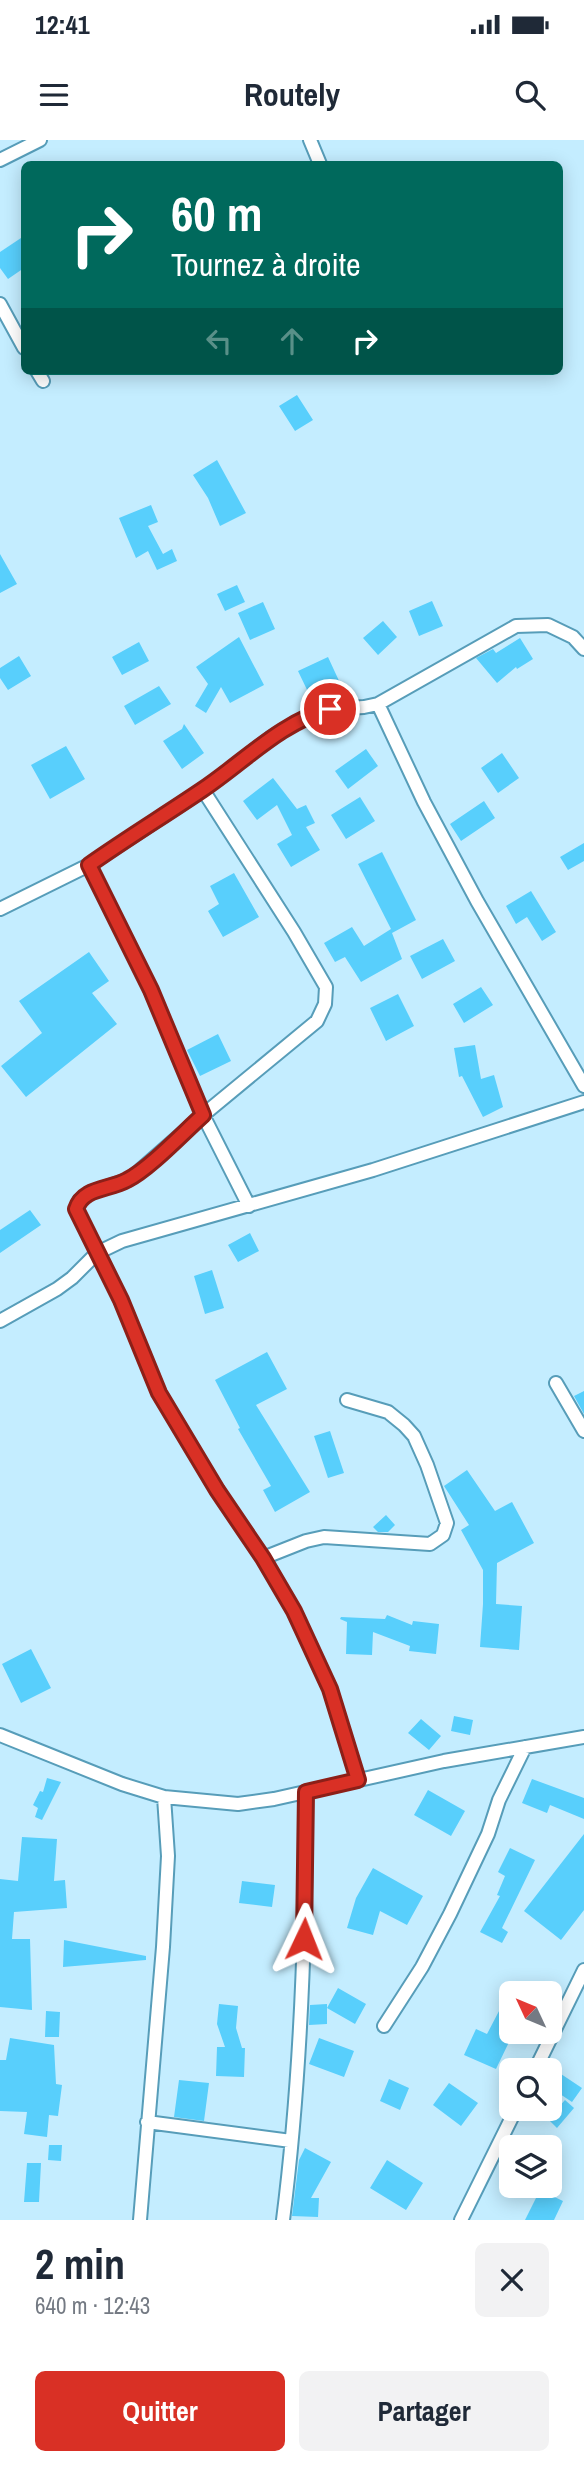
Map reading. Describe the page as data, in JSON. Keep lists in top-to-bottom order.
{
  "north": "top left",
  "page": {
    "status": "12:41",
    "header": "Routely",
    "turn": ["60 m", "Tournez à droite"],
    "heading": ["2 min", "640 m · 12:43"],
    "buttons": ["Quitter", "Partager"]
  }
}
